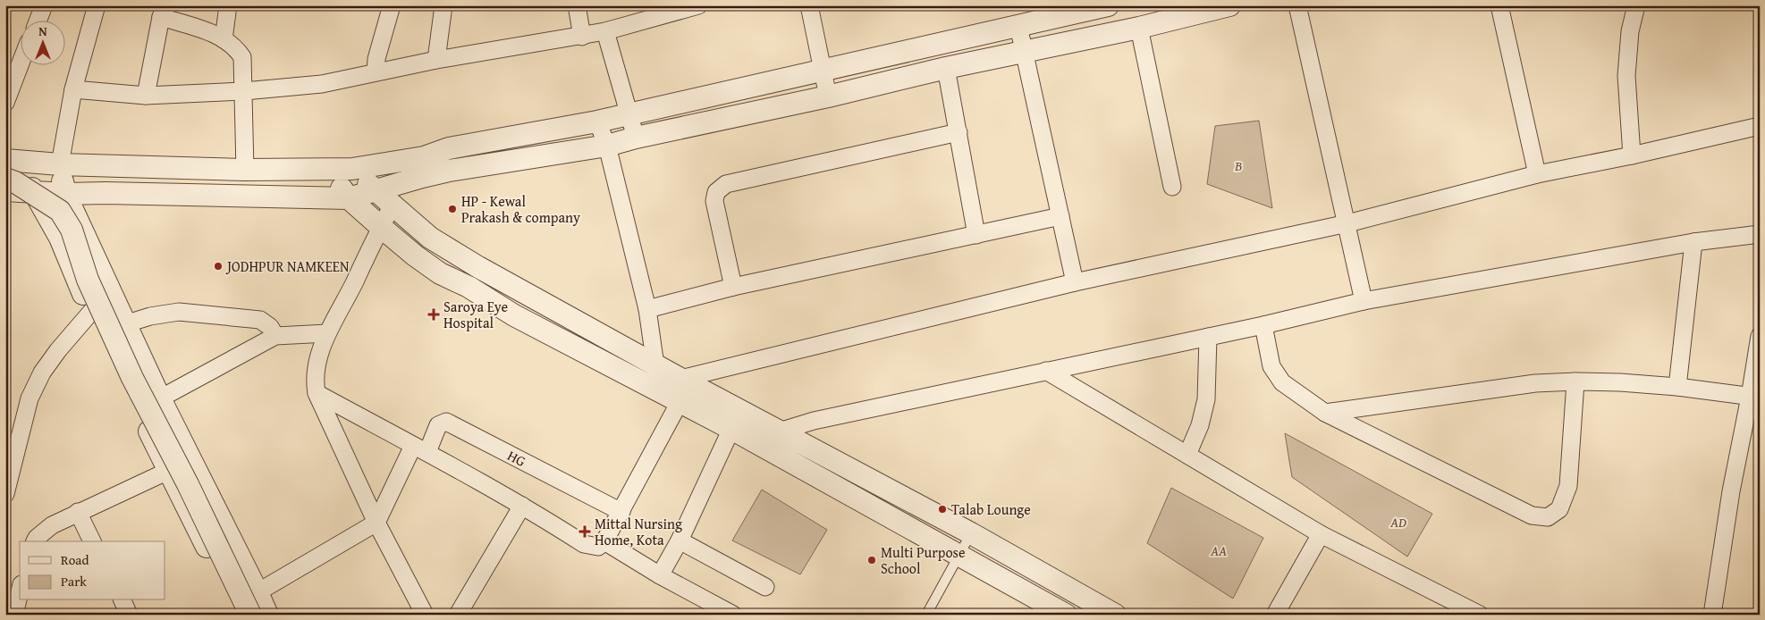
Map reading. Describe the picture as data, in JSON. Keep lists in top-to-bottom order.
{
  "streets": {
    "street": ["HG"]
  },
  "parks": ["B", "AD", "AA"],
  "places": {
    "other": [
      "HP - Kewal Prakash & company",
      "JODHPUR NAMKEEN",
      "Talab Lounge",
      "Multi Purpose School"
    ],
    "health": ["Saroya Eye Hospital", "Mittal Nursing Home, Kota"]
  },
  "legend": ["Road", "Park"],
  "north": "top"
}
